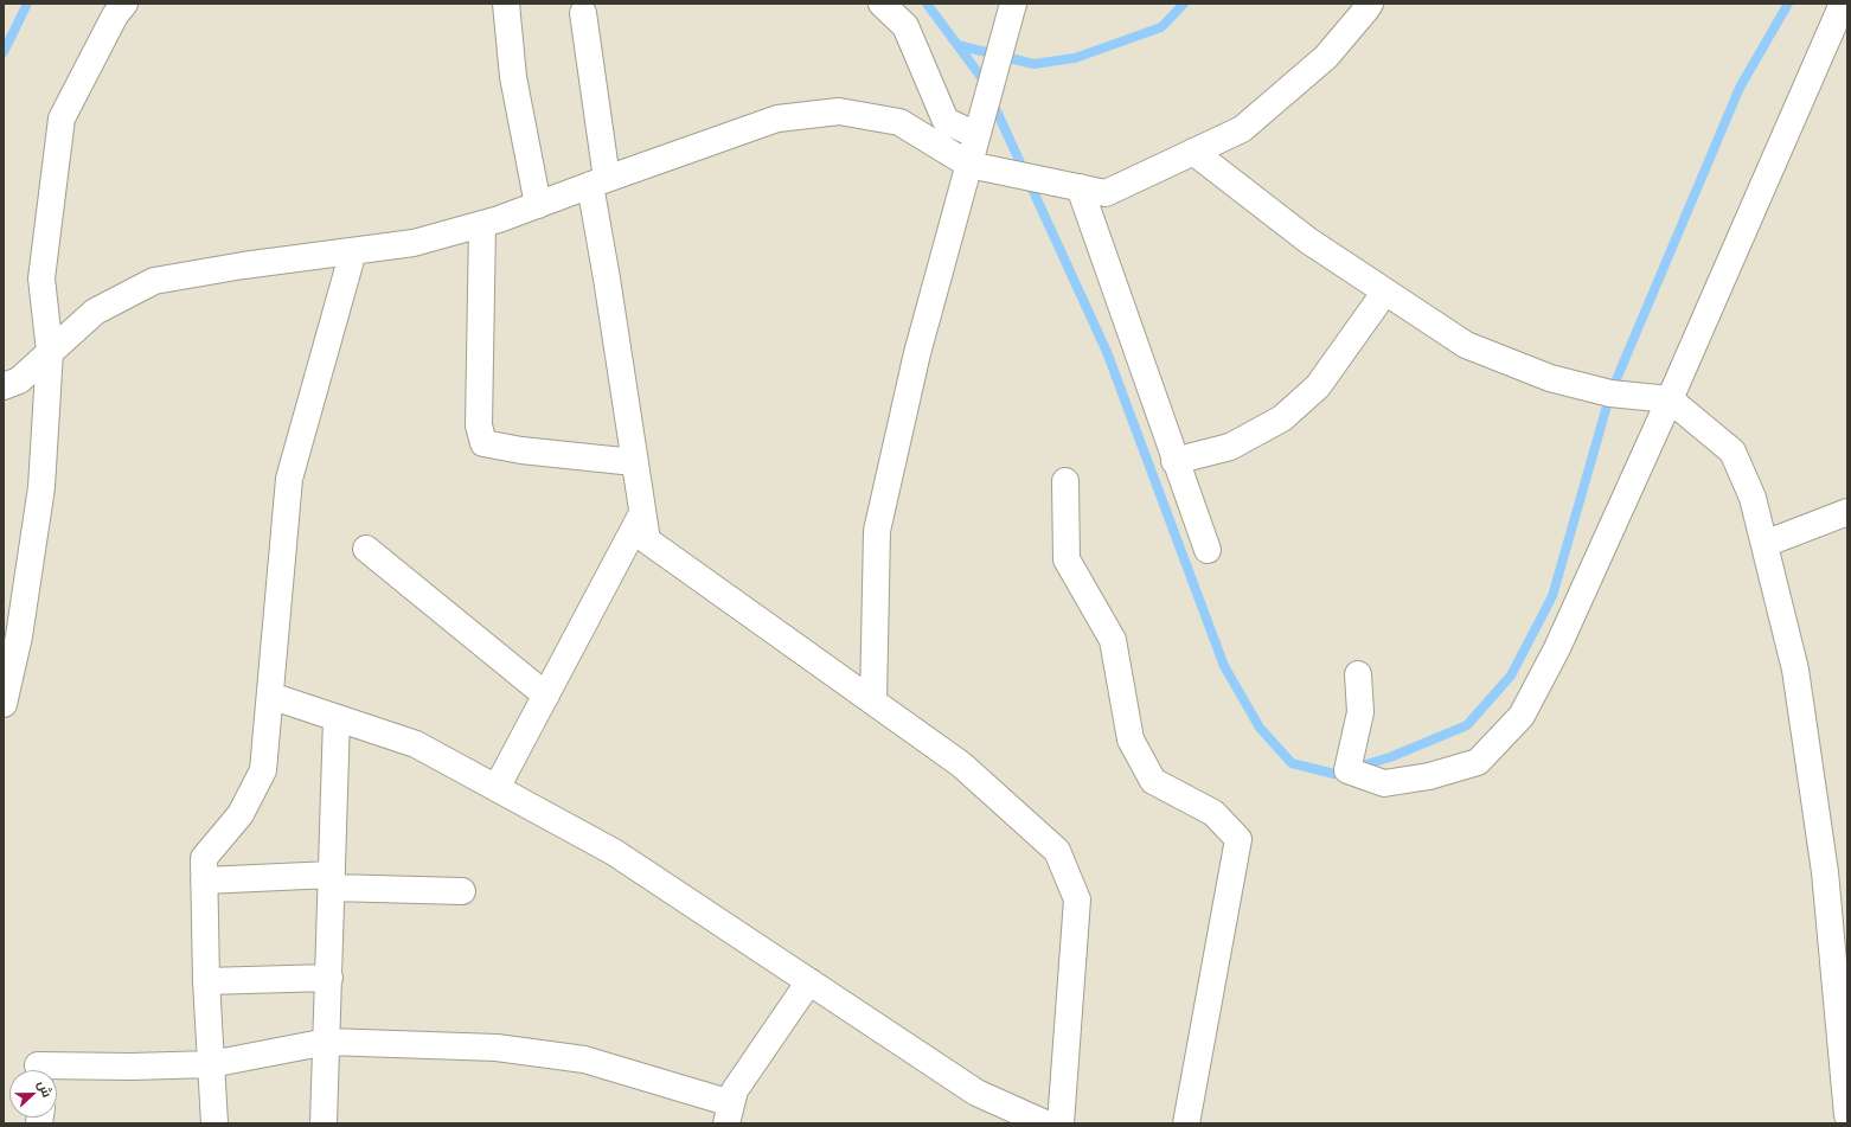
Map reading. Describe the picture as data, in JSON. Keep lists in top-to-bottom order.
{
  "north": "right"
}
